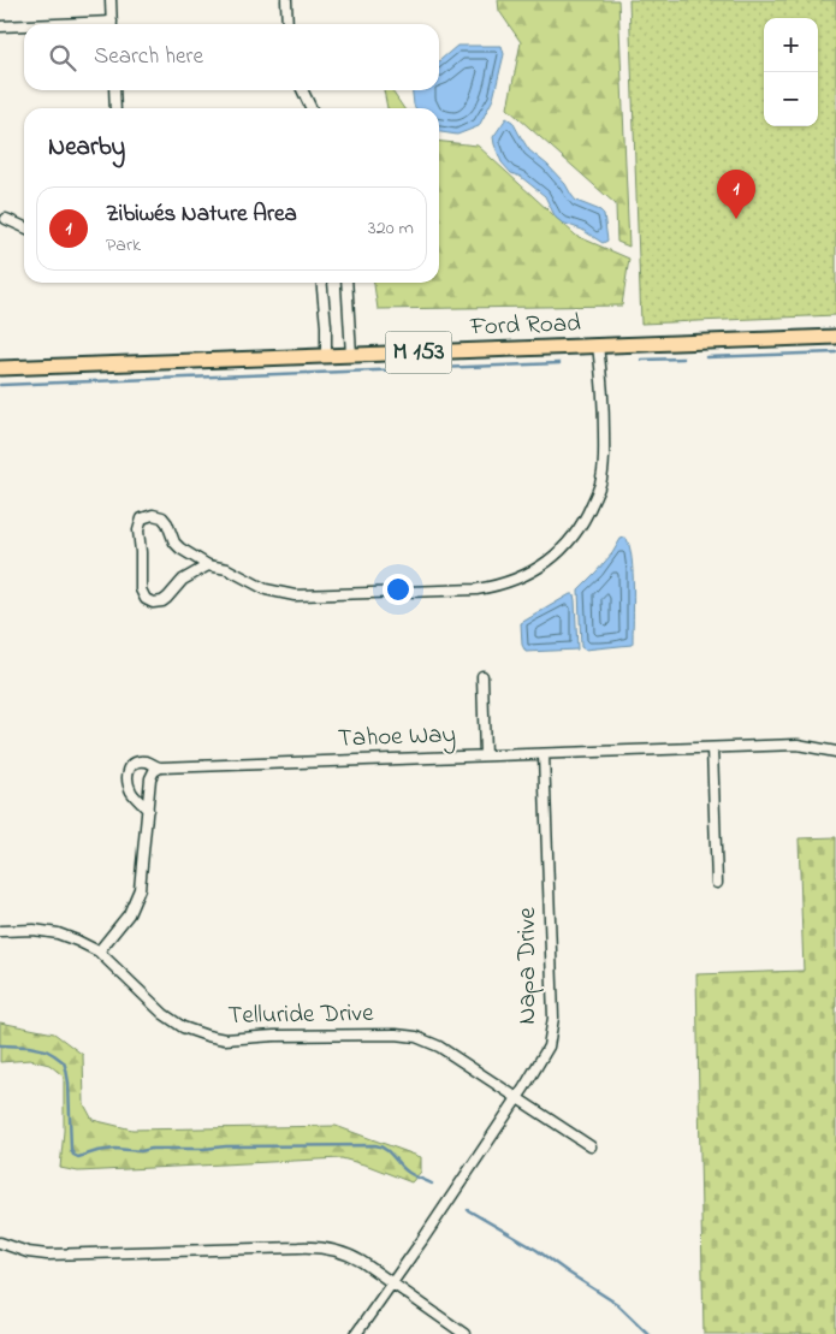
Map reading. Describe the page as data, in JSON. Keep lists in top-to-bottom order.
{
  "streets": {
    "main road": ["Ford Road", "M 153"],
    "street": ["Tahoe Way", "Napa Drive", "Telluride Drive"]
  },
  "crossings": [
    ["Tahoe Way", "Napa Drive"],
    ["Napa Drive", "Telluride Drive"]
  ],
  "page": {
    "map_buttons": ["+", "−"],
    "search": "Search here",
    "heading": "Nearby",
    "pins": "1",
    "list": [
      {
        "mark": "1",
        "name": "Zibiwés Nature Area",
        "note": "Park",
        "value": "320 m"
      }
    ]
  }
}
